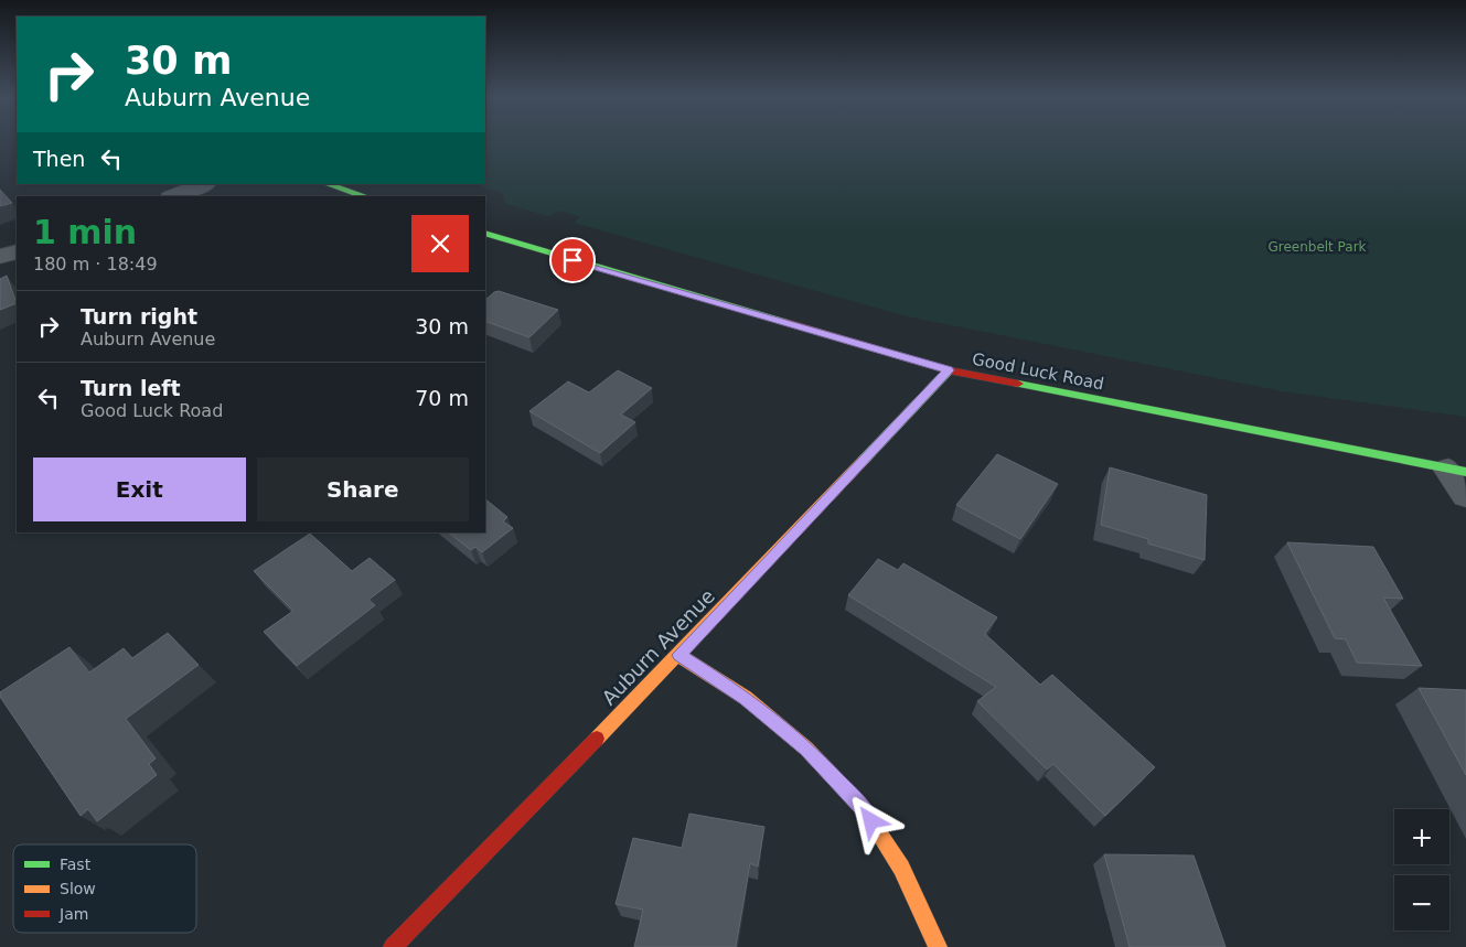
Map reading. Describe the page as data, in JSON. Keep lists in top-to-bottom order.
{
  "streets": {
    "main road": ["Good Luck Road", "Auburn Avenue"]
  },
  "crossings": [
    ["Good Luck Road", "Auburn Avenue"]
  ],
  "parks": ["Greenbelt Park"],
  "legend": ["Fast", "Slow", "Jam"],
  "page": {
    "turn": ["30 m", "Auburn Avenue"],
    "then": "Then",
    "heading": ["1 min", "180 m · 18:49"],
    "list": [
      {
        "name": "Turn right",
        "note": "Auburn Avenue",
        "value": "30 m"
      },
      {
        "name": "Turn left",
        "note": "Good Luck Road",
        "value": "70 m"
      }
    ],
    "buttons": ["Exit", "Share"],
    "map_buttons": ["+", "−"]
  }
}
